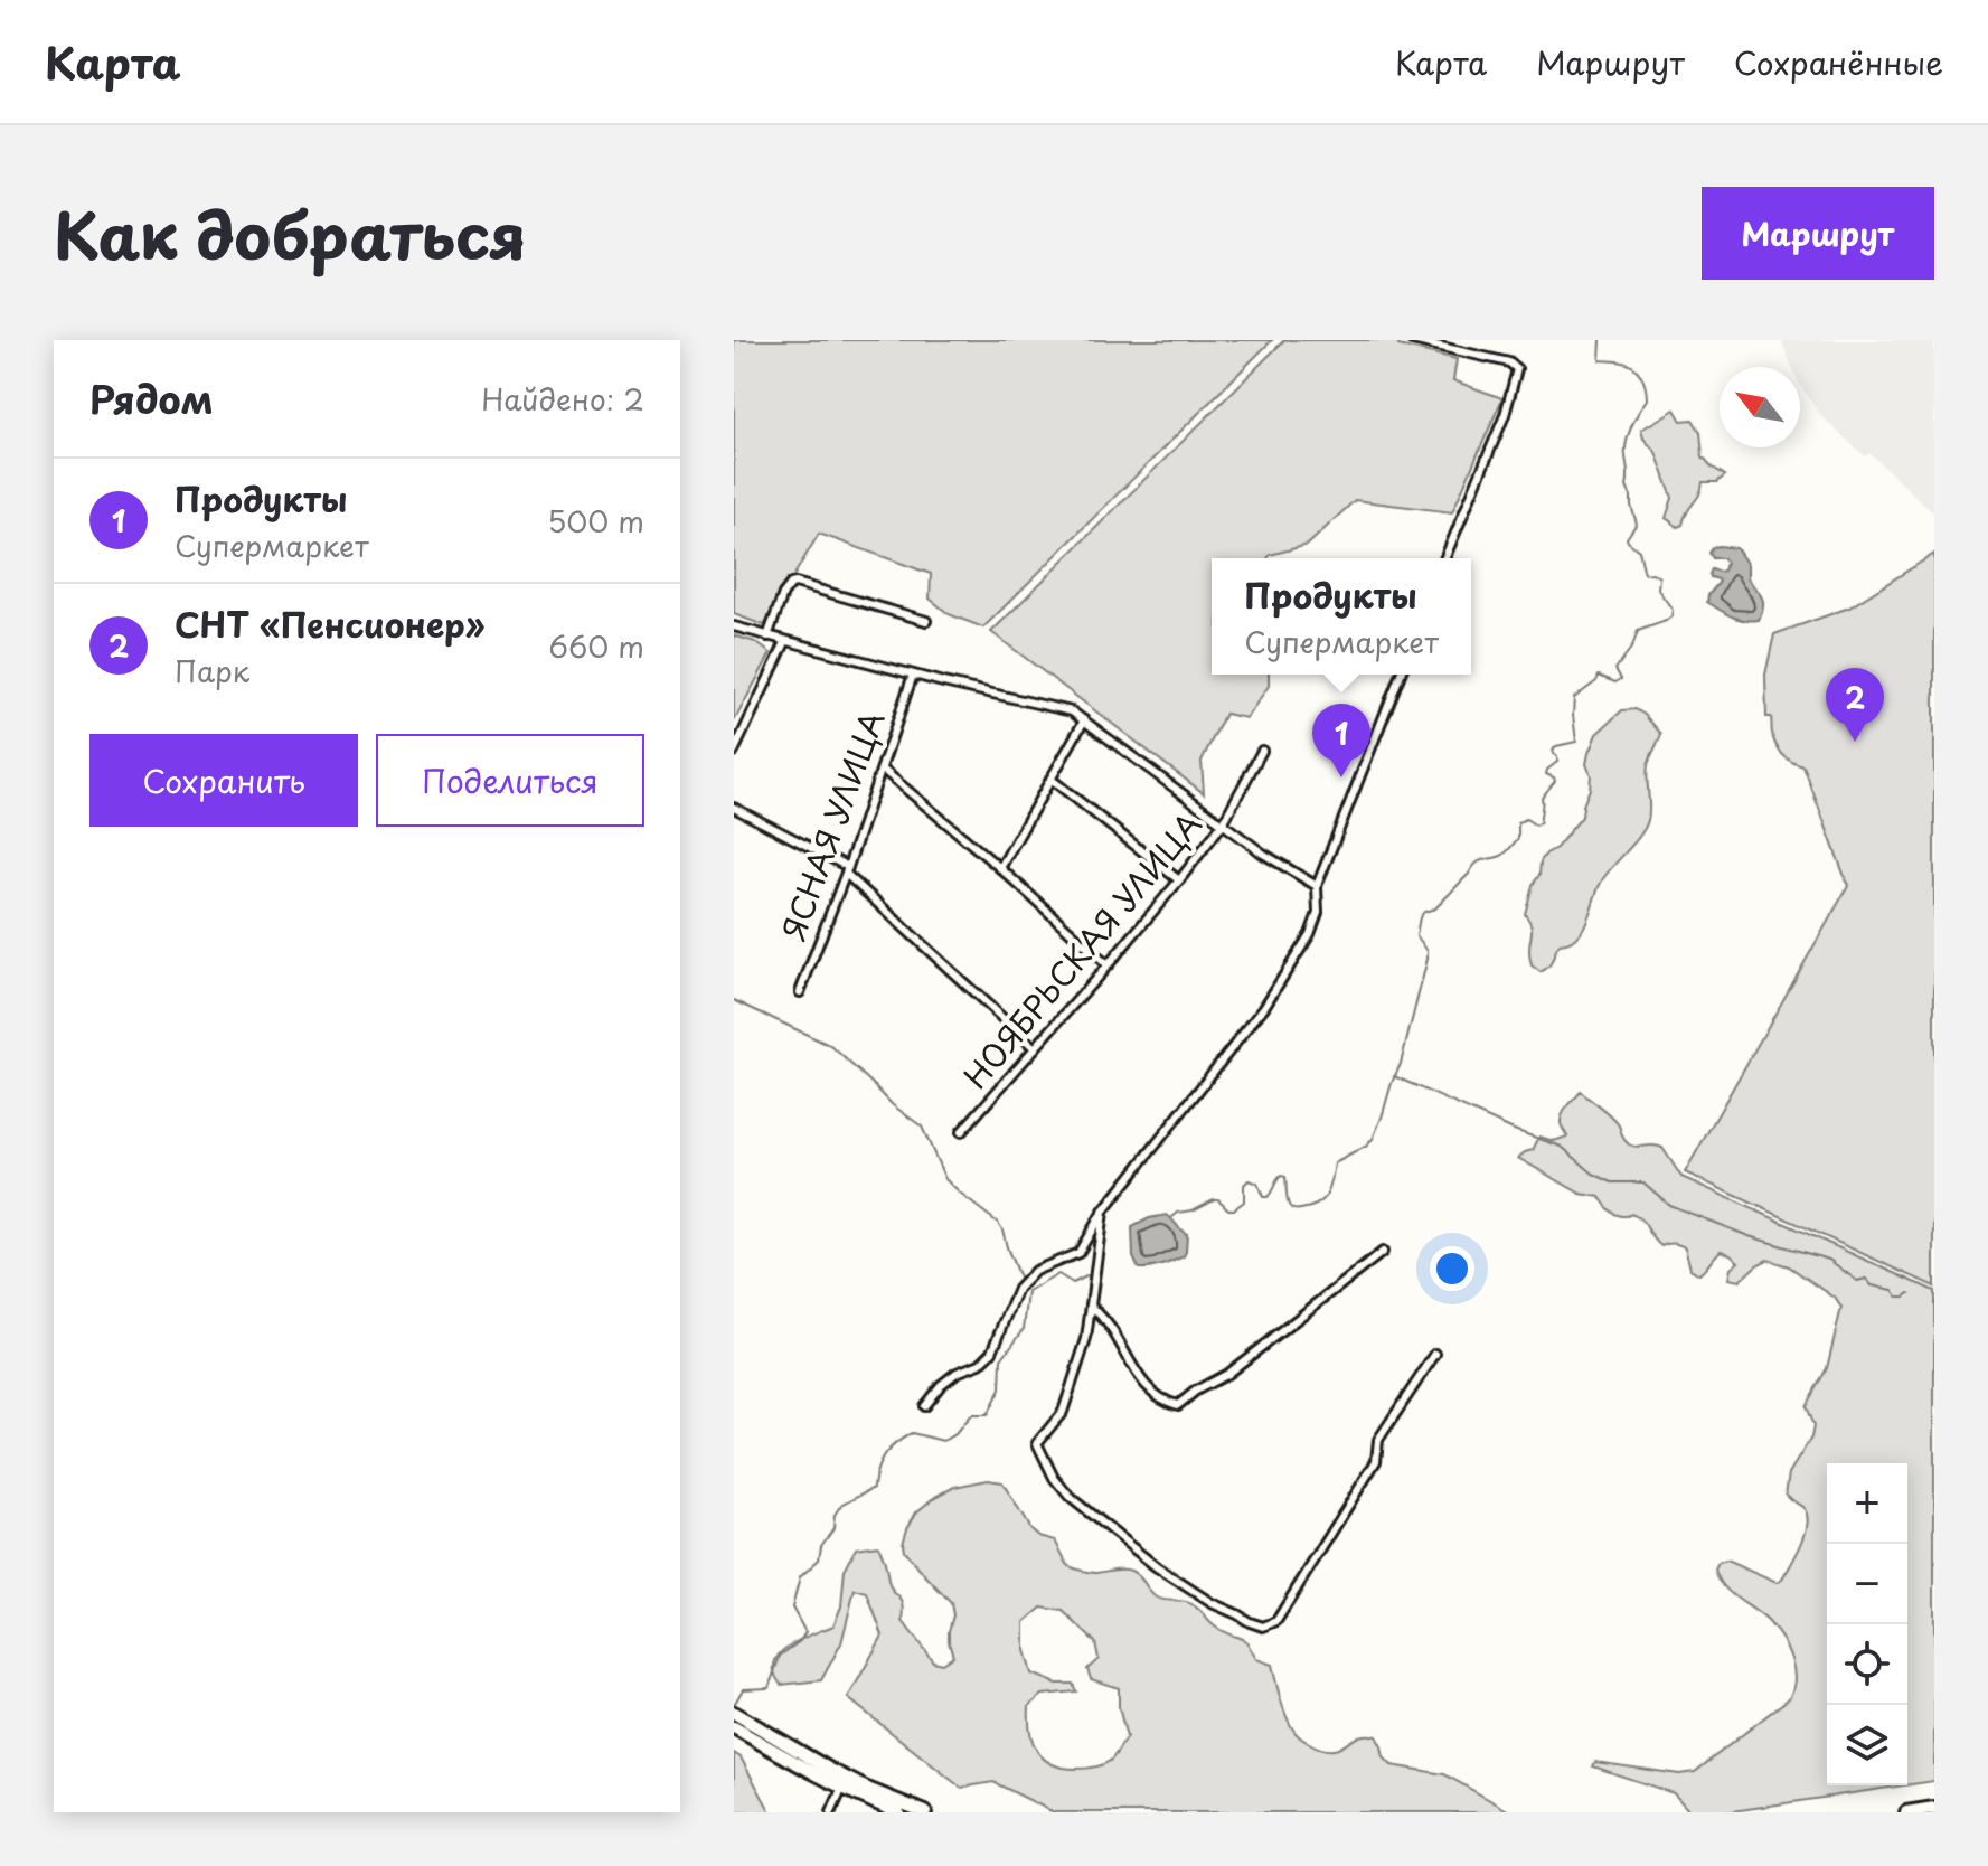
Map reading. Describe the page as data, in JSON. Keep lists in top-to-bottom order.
{
  "streets": {
    "street": ["ЯСНАЯ УЛИЦА", "НОЯБРЬСКАЯ УЛИЦА"]
  },
  "north": "top left",
  "page": {
    "header": "Карта",
    "nav": ["Карта", "Маршрут", "Сохранённые"],
    "title": "Как добраться",
    "buttons": [
      "Маршрут",
      ["Сохранить", "Поделиться"]
    ],
    "heading": ["Рядом", "Найдено: 2"],
    "list": [
      {
        "mark": "1",
        "name": "Продукты",
        "note": "Супермаркет",
        "value": "500 m"
      },
      {
        "mark": "2",
        "name": "СНТ «Пенсионер»",
        "note": "Парк",
        "value": "660 m"
      }
    ],
    "popup": ["Продукты", "Супермаркет"],
    "pins": ["2", "1"],
    "map_buttons": ["+", "−"]
  }
}
